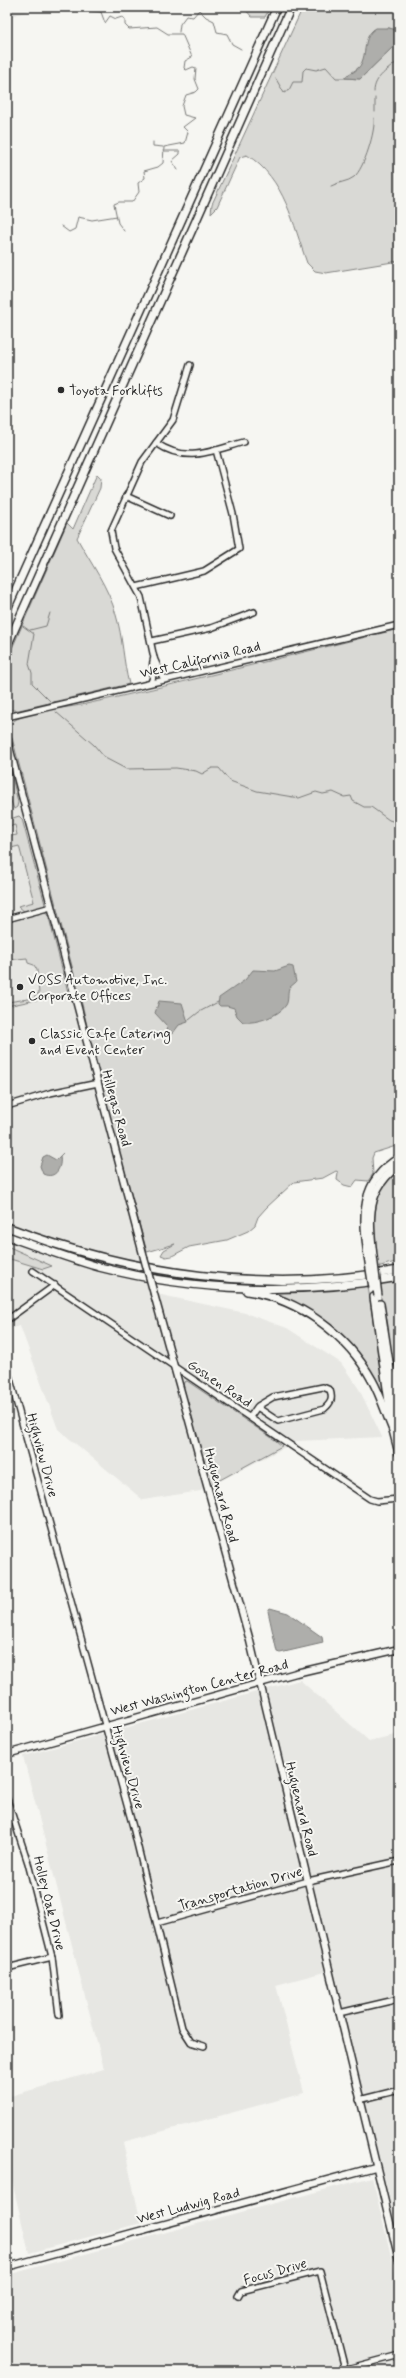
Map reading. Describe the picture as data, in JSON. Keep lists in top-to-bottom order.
{
  "streets": {
    "main road": [
      "Hillegas Road",
      "Huguenard Road",
      "West Washington Center Road",
      "West Ludwig Road"
    ],
    "street": [
      "West California Road",
      "Goshen Road",
      "Highview Drive",
      "Transportation Drive",
      "Holley Oak Drive",
      "Focus Drive"
    ]
  },
  "crossings": [
    ["Hillegas Road", "Goshen Road"],
    ["Hillegas Road", "Huguenard Road"],
    ["Goshen Road", "Huguenard Road"],
    ["Highview Drive", "West Washington Center Road"],
    ["Highview Drive", "Transportation Drive"],
    ["Huguenard Road", "West Washington Center Road"],
    ["Huguenard Road", "Transportation Drive"],
    ["Huguenard Road", "West Ludwig Road"]
  ],
  "places": ["Toyota Forklifts", "VOSS Automotive, Inc. Corporate Offices", "Classic Cafe Catering and Event Center"]
}
